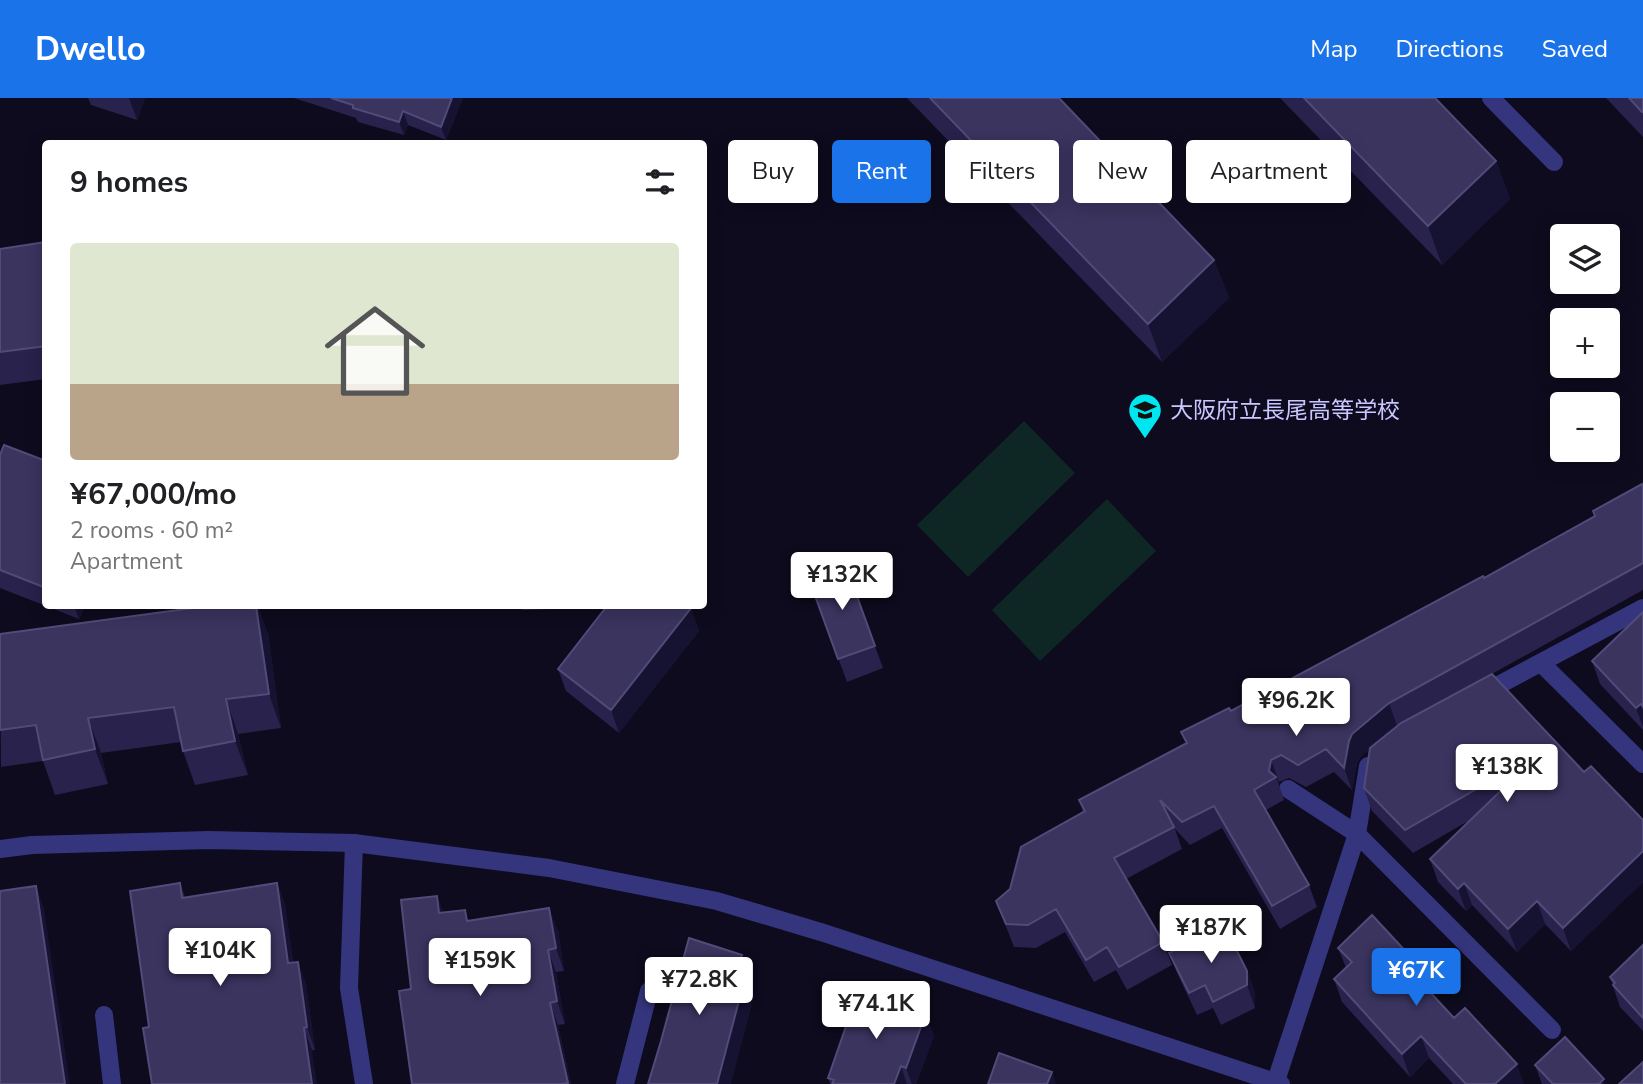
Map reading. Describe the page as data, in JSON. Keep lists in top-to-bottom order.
{
  "places": {
    "school or university": ["大阪府立長尾高等学校"]
  },
  "page": {
    "header": "Dwello",
    "nav": ["Map", "Directions", "Saved"],
    "chip": [
      "Buy",
      "Rent",
      "Filters",
      "New",
      "Apartment"
    ],
    "heading": "9 homes",
    "map_buttons": ["+", "−"],
    "list": [
      {
        "name": "¥67,000/mo",
        "note": "2 rooms · 60 m² · Apartment"
      }
    ],
    "price": [
      "¥132K",
      "¥96.2K",
      "¥138K",
      "¥187K",
      "¥104K",
      "¥159K",
      "¥67K",
      "¥72.8K",
      "¥74.1K"
    ]
  }
}
